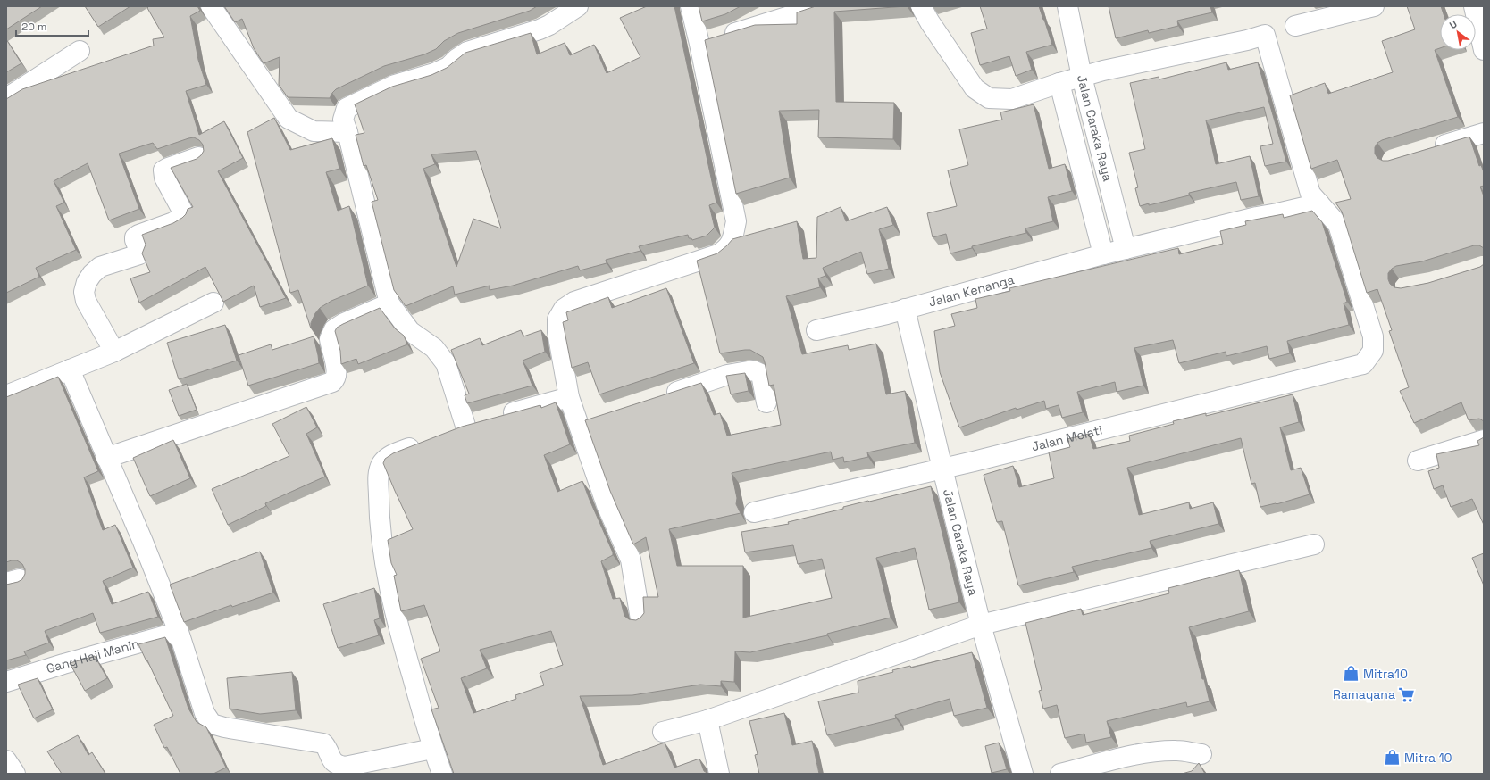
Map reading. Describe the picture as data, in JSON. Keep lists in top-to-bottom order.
{
  "streets": {
    "street": [
      "Jalan Caraka Raya",
      "Jalan Kenanga",
      "Jalan Melati",
      "Gang Haji Manin"
    ]
  },
  "crossings": [
    ["Jalan Caraka Raya", "Jalan Kenanga"],
    ["Jalan Caraka Raya", "Jalan Melati"],
    ["Jalan Kenanga", "Jalan Melati"]
  ],
  "places": {
    "shop": ["Mitra10", "Mitra 10"],
    "supermarket": ["Ramayana"]
  },
  "scale_bar": "20 m",
  "north": "top left"
}
